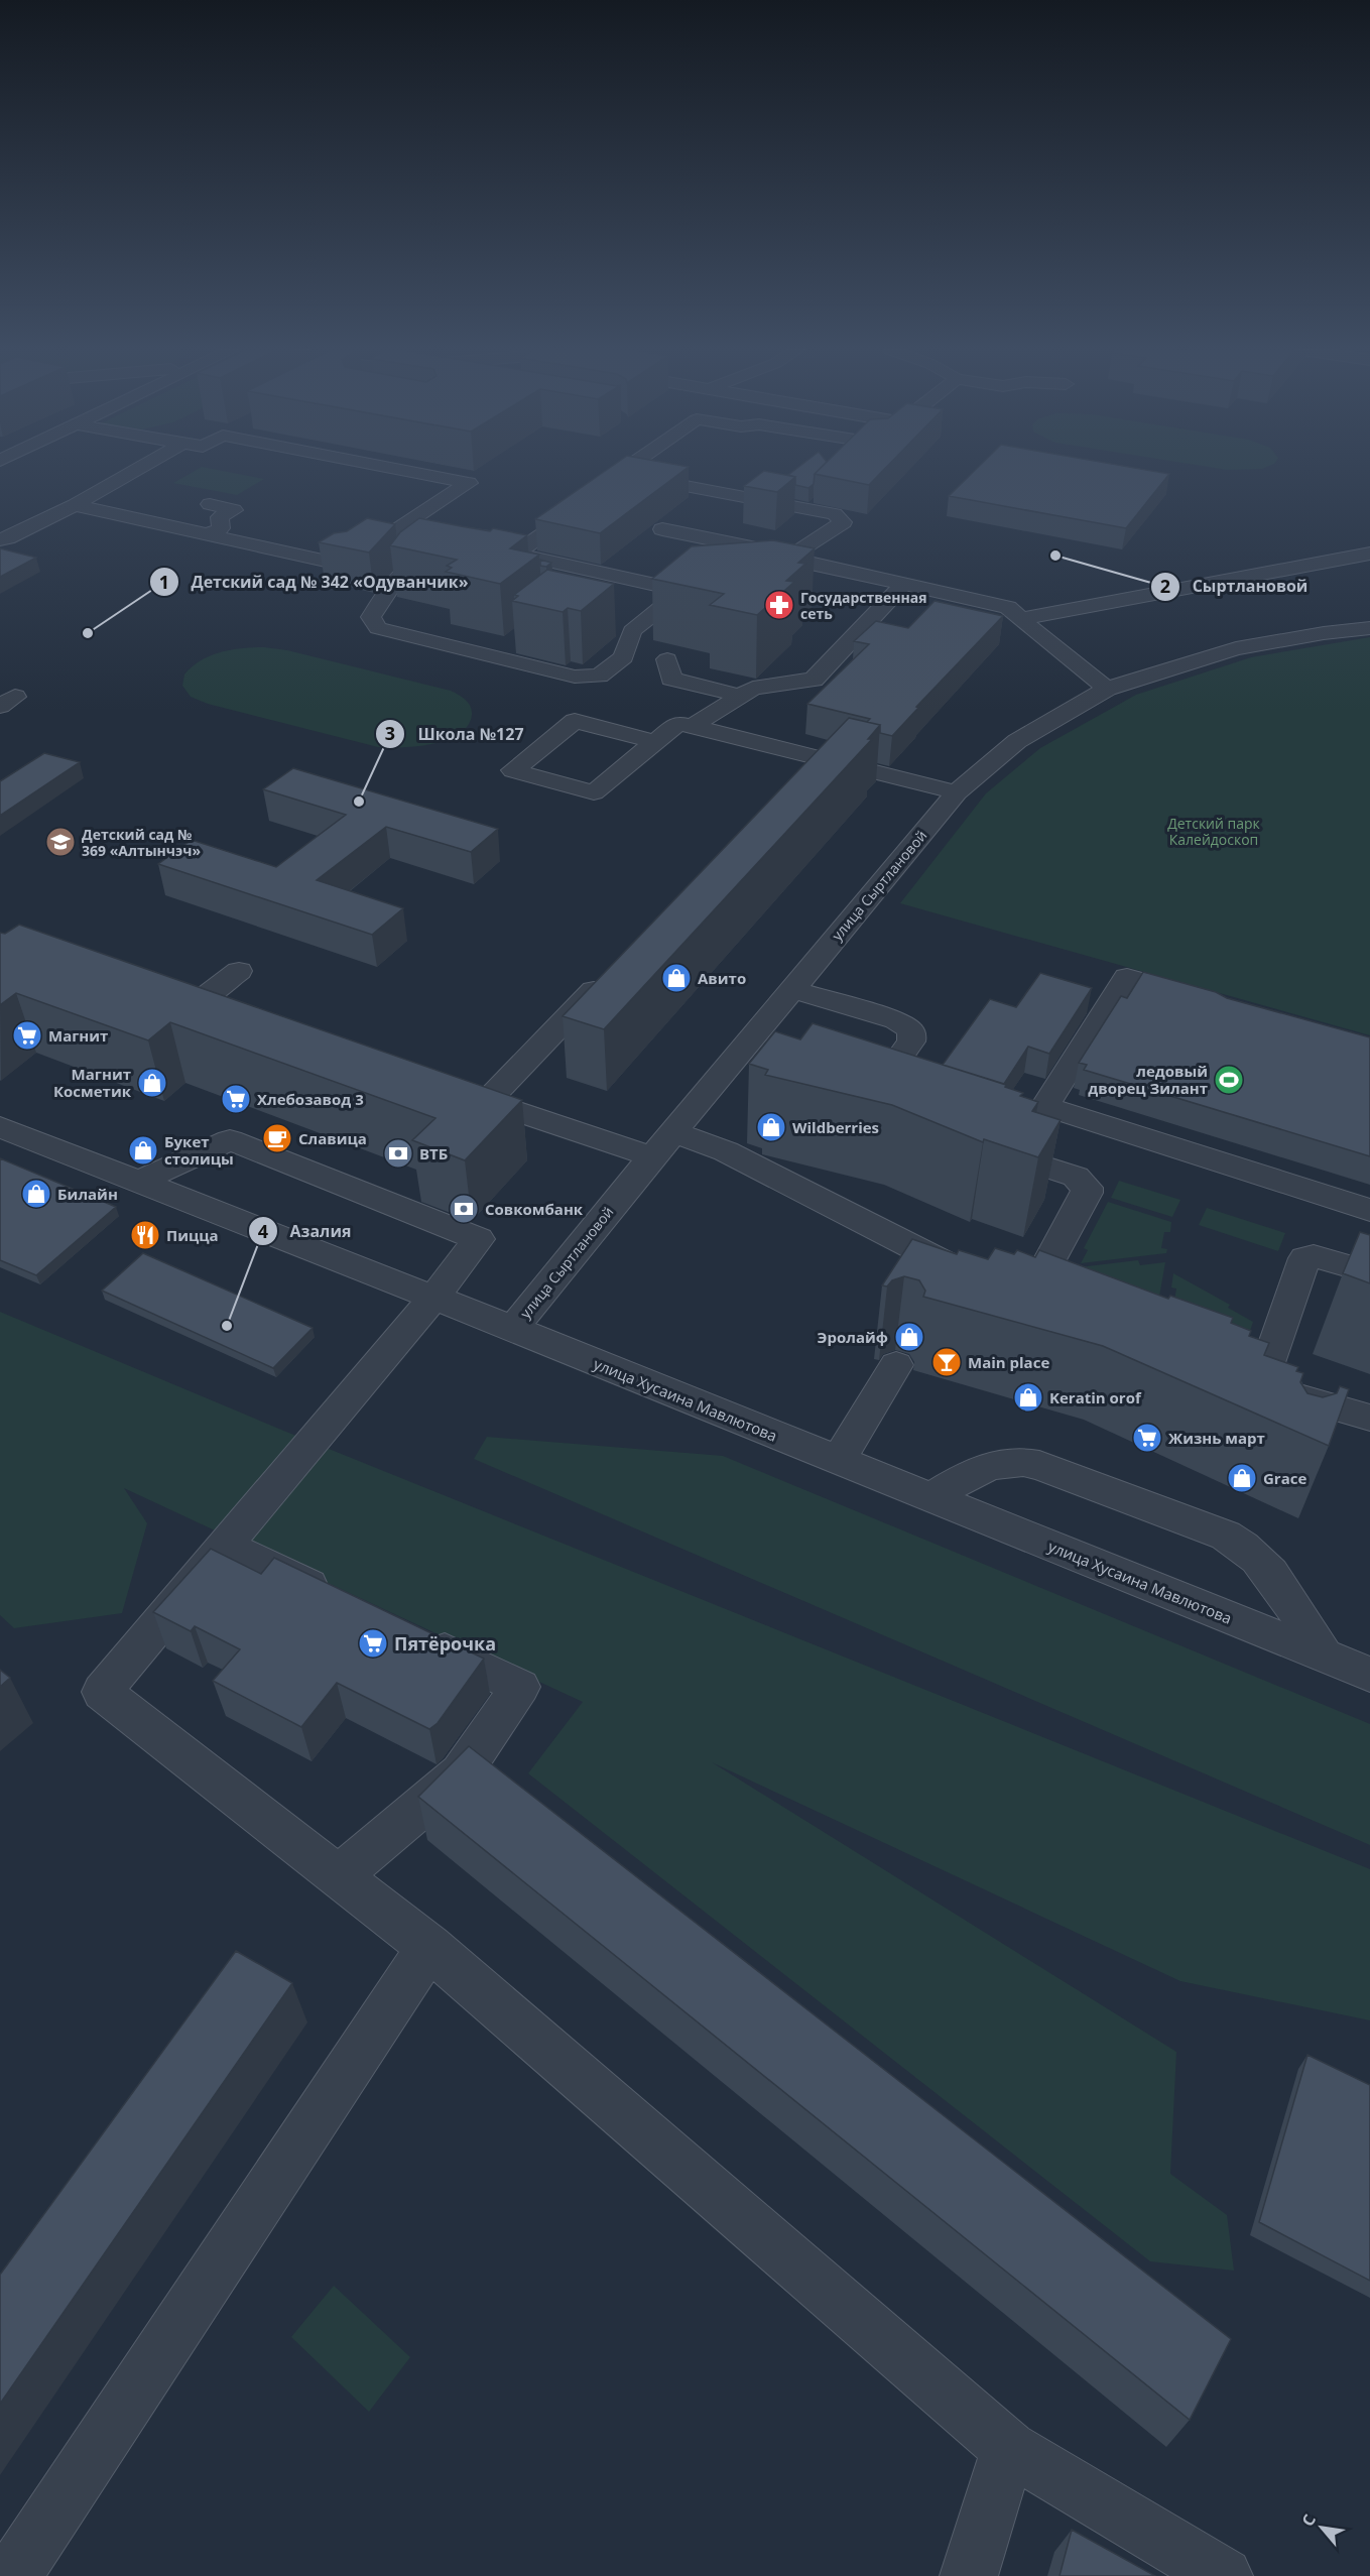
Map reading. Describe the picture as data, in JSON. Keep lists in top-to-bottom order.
{
  "streets": {
    "street": ["улица Сыртлановой", "улица Хусаина Мавлютова"]
  },
  "crossings": [
    ["улица Сыртлановой", "улица Хусаина Мавлютова"]
  ],
  "parks": ["Детский парк Калейдоскоп"],
  "places": {
    "other": [
      "Сыртлановой",
      "Детский сад № 342 «Одуванчик»",
      "Школа №127",
      "Азалия"
    ],
    "pharmacy": ["Государственная сеть"],
    "school or university": ["Детский сад № 369 «Алтынчэч»"],
    "shop": [
      "Авито",
      "Магнит Косметик",
      "Wildberries",
      "Букет столицы",
      "Билайн",
      "Эролайф",
      "Keratin orof",
      "Grace"
    ],
    "supermarket": [
      "Магнит",
      "Хлебозавод 3",
      "Жизнь март",
      "Пятёрочка"
    ],
    "sports": ["ледовый дворец Зилант"],
    "cafe": ["Славица"],
    "bank": ["ВТБ", "Совкомбанк"],
    "restaurant": ["Пицца"],
    "bar": ["Main place"]
  },
  "north": "top left"
}
